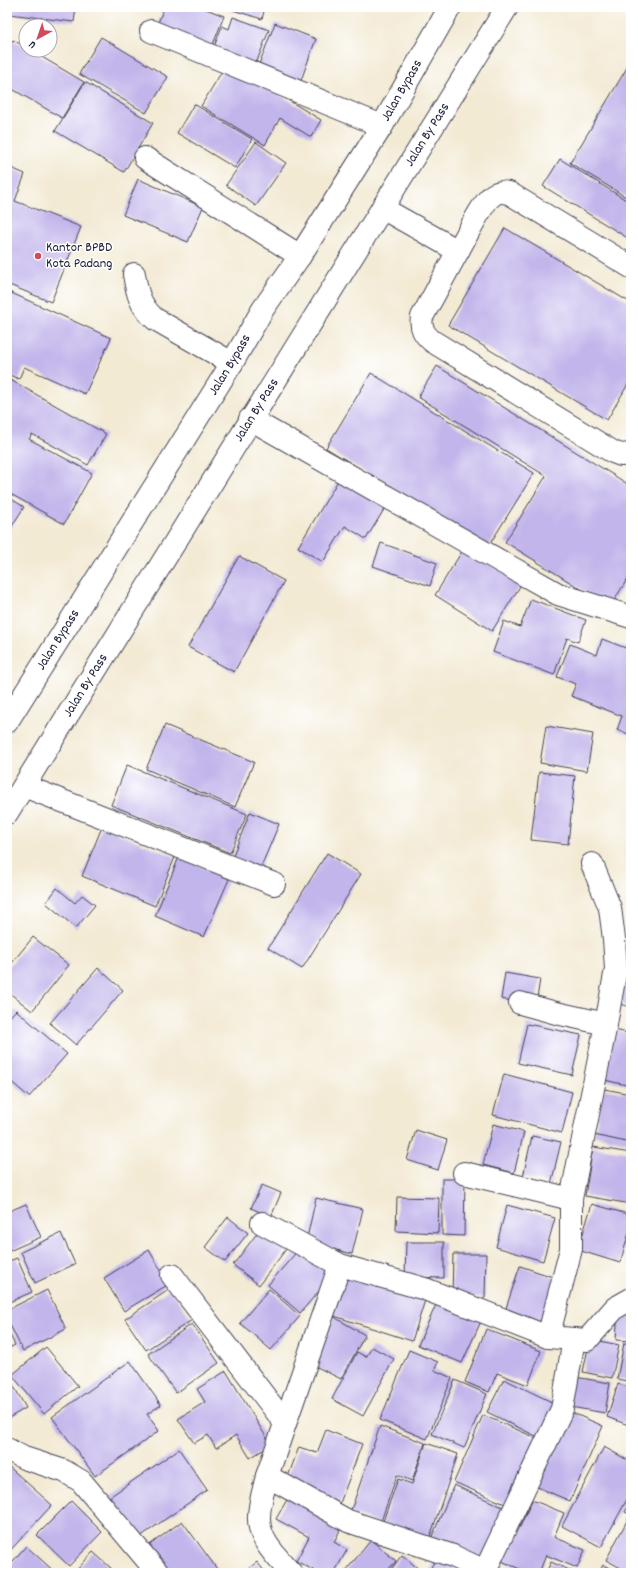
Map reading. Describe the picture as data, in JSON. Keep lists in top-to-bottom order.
{
  "streets": {
    "main road": ["Jalan Bypass", "Jalan By Pass"]
  },
  "places": ["Kantor BPBD Kota Padang"],
  "north": "bottom left"
}
